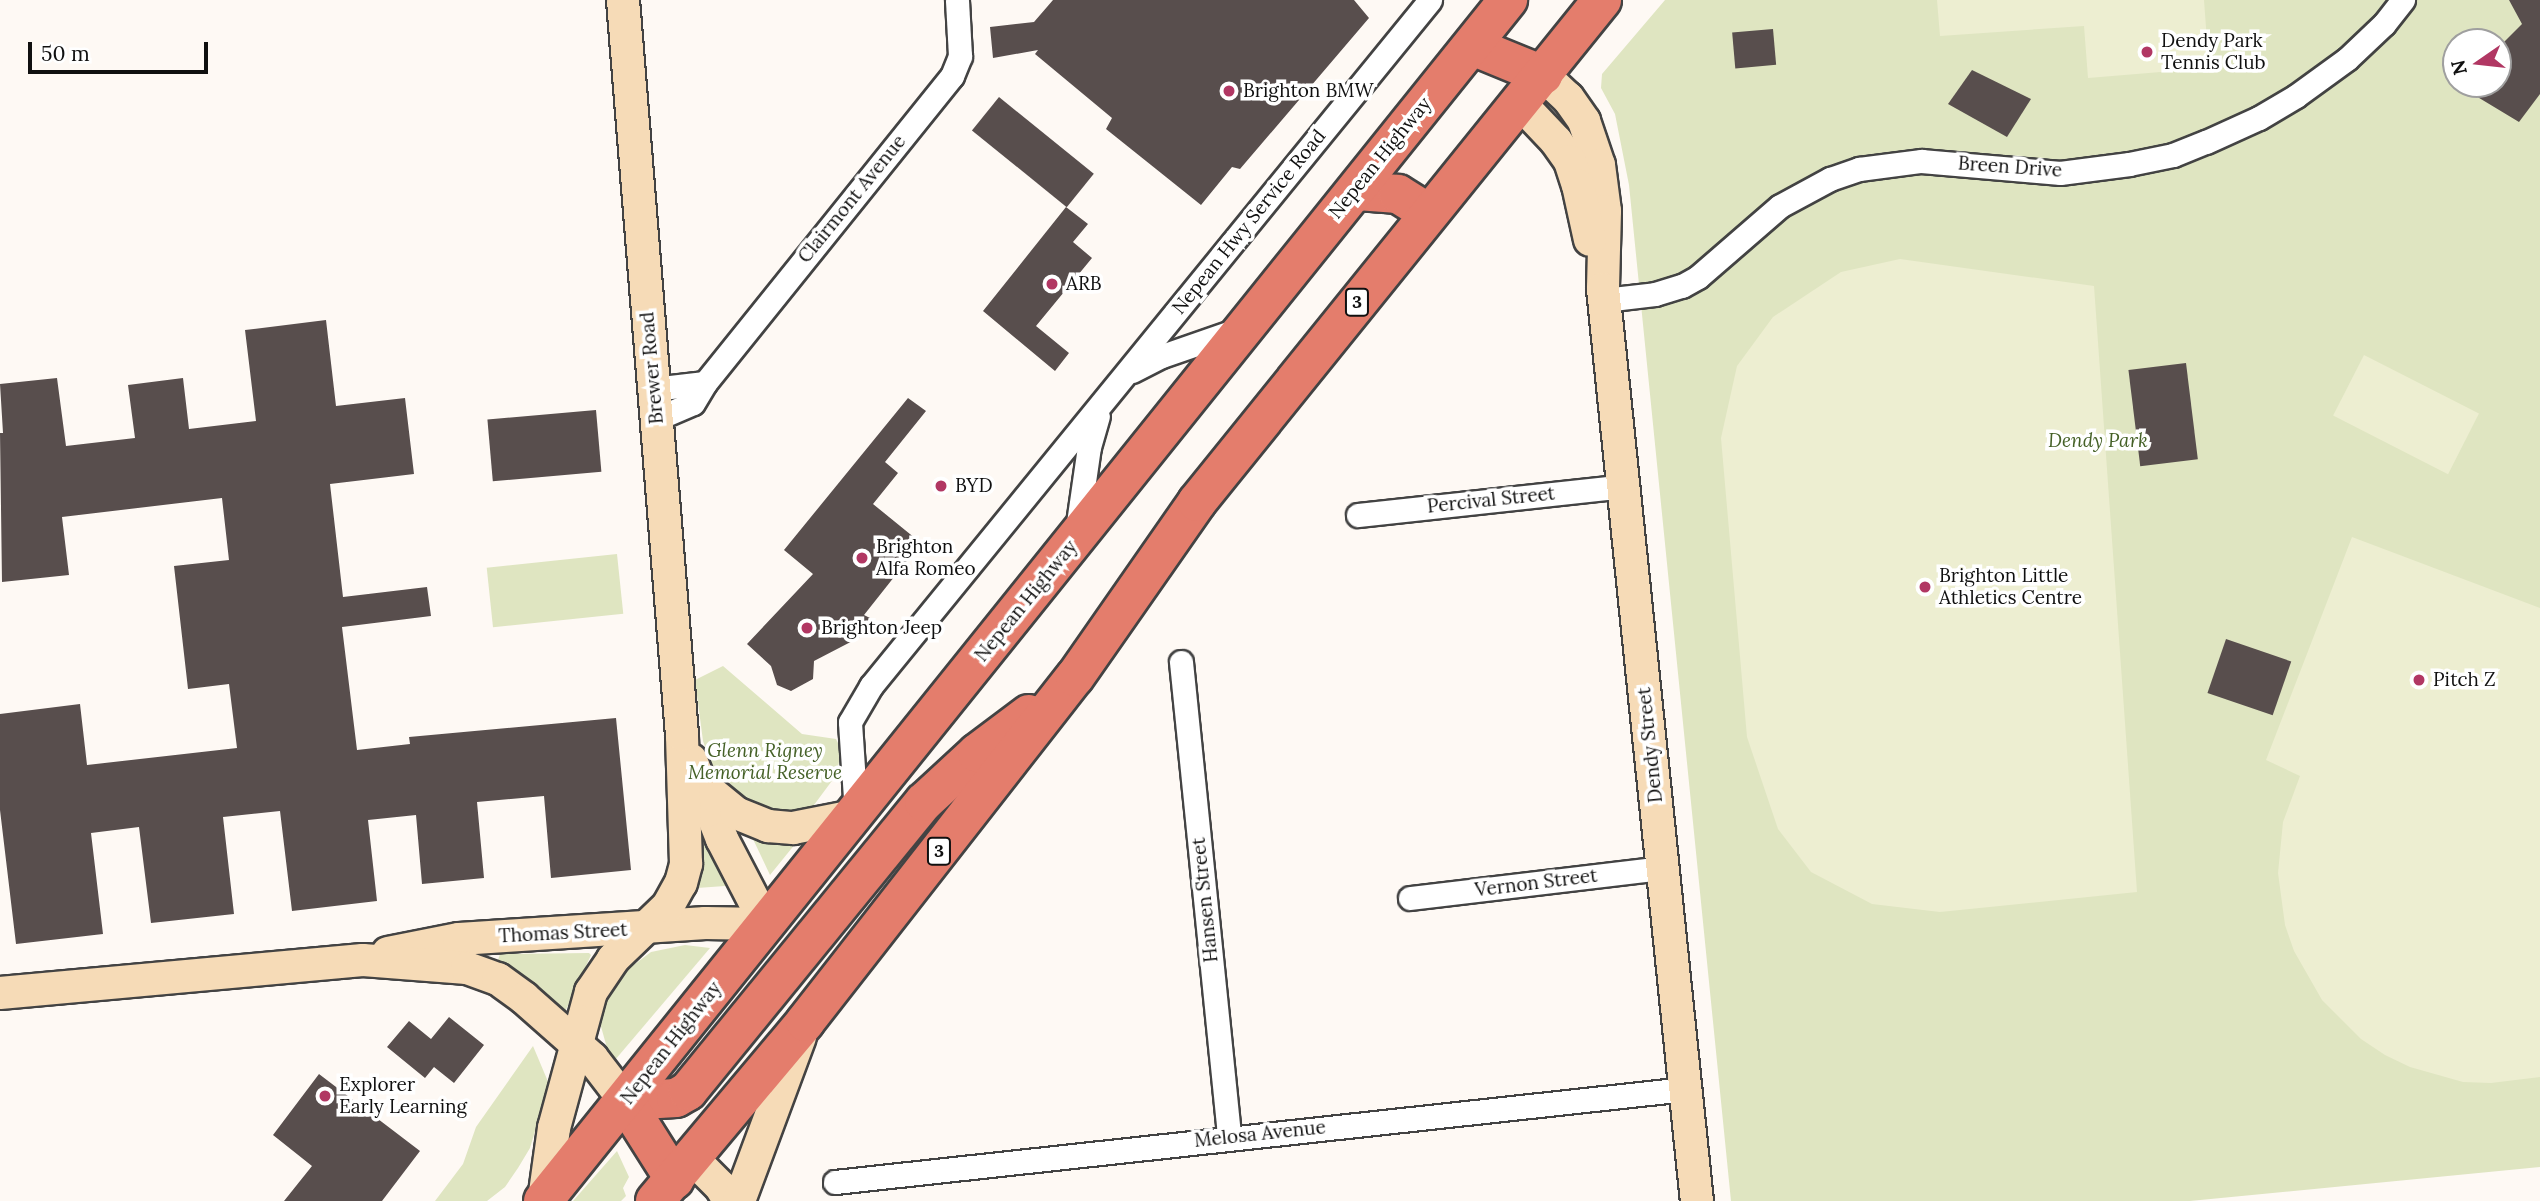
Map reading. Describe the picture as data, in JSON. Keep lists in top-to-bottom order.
{
  "streets": {
    "highway": ["Nepean Highway", "3"],
    "street": [
      "Breen Drive",
      "Clairmont Avenue",
      "Nepean Hwy Service Road",
      "Brewer Road",
      "Percival Street",
      "Dendy Street",
      "Vernon Street",
      "Hansen Street",
      "Thomas Street",
      "Melosa Avenue"
    ]
  },
  "crossings": [
    ["Nepean Highway", "Nepean Hwy Service Road"],
    ["Nepean Highway", "Brewer Road"],
    ["Nepean Highway", "Thomas Street"],
    ["Breen Drive", "Dendy Street"],
    ["Clairmont Avenue", "Brewer Road"],
    ["3", "Dendy Street"],
    ["Brewer Road", "Thomas Street"],
    ["Percival Street", "Dendy Street"],
    ["Dendy Street", "Vernon Street"],
    ["Dendy Street", "Melosa Avenue"],
    ["Hansen Street", "Melosa Avenue"]
  ],
  "parks": ["Dendy Park", "Glenn Rigney Memorial Reserve"],
  "places": [
    "Dendy Park Tennis Club",
    "Brighton BMW",
    "ARB",
    "BYD",
    "Brighton Alfa Romeo",
    "Brighton Little Athletics Centre",
    "Brighton Jeep",
    "Pitch Z",
    "Explorer Early Learning"
  ],
  "scale_bar": "50 m",
  "north": "left"
}
